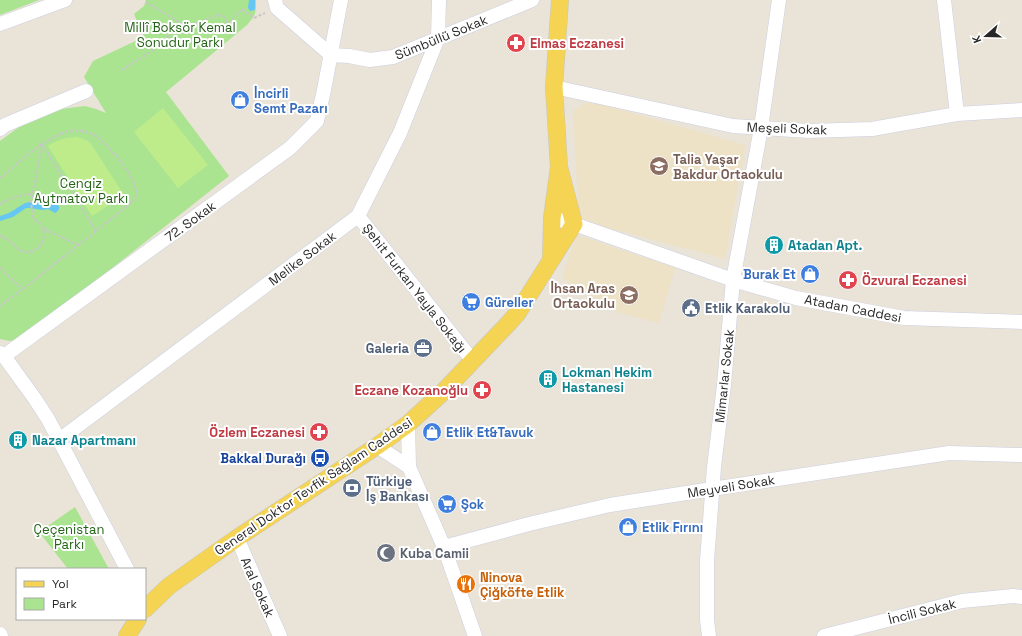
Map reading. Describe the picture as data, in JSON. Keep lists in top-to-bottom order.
{
  "streets": {
    "main road": ["General Doktor Tevfik Sağlam Caddesi"],
    "street": [
      "Sümbüllü Sokak",
      "Meşeli Sokak",
      "72. Sokak",
      "Melike Sokak",
      "Şehit Furkan Yayla Sokağı",
      "Atadan Caddesi",
      "Mimarlar Sokak",
      "Meyveli Sokak",
      "Aral Sokak",
      "İncili Sokak"
    ]
  },
  "crossings": [
    ["Sümbüllü Sokak", "72. Sokak"],
    ["Sümbüllü Sokak", "Melike Sokak"],
    ["Meşeli Sokak", "Mimarlar Sokak"],
    ["Melike Sokak", "Şehit Furkan Yayla Sokağı"],
    ["Şehit Furkan Yayla Sokağı", "General Doktor Tevfik Sağlam Caddesi"],
    ["Atadan Caddesi", "Mimarlar Sokak"],
    ["Atadan Caddesi", "General Doktor Tevfik Sağlam Caddesi"],
    ["Mimarlar Sokak", "Meyveli Sokak"],
    ["General Doktor Tevfik Sağlam Caddesi", "Aral Sokak"]
  ],
  "parks": ["Millî Boksör Kemal Sonudur Parkı", "Cengiz Aytmatov Parkı", "Çeçenistan Parkı"],
  "places": {
    "pharmacy": [
      "Elmas Eczanesi",
      "Özvural Eczanesi",
      "Eczane Kozanoğlu",
      "Özlem Eczanesi"
    ],
    "shop": [
      "İncirli Semt Pazarı",
      "Burak Et",
      "Etlik Et&Tavuk",
      "Etlik Fırını"
    ],
    "school or university": ["Talia Yaşar Bakdur Ortaokulu", "İhsan Aras Ortaokulu"],
    "building": ["Atadan Apt.", "Lokman Hekim Hastanesi", "Nazar Apartmanı"],
    "supermarket": ["Güreller", "Şok"],
    "public building": ["Etlik Karakolu"],
    "office": ["Galeria"],
    "bus stop": ["Bakkal Durağı"],
    "bank": ["Türkiye İş Bankası"],
    "mosque": ["Kuba Camii"],
    "restaurant": ["Ninova Çiğköfte Etlik"]
  },
  "legend": ["Yol", "Park"],
  "north": "left"
}
